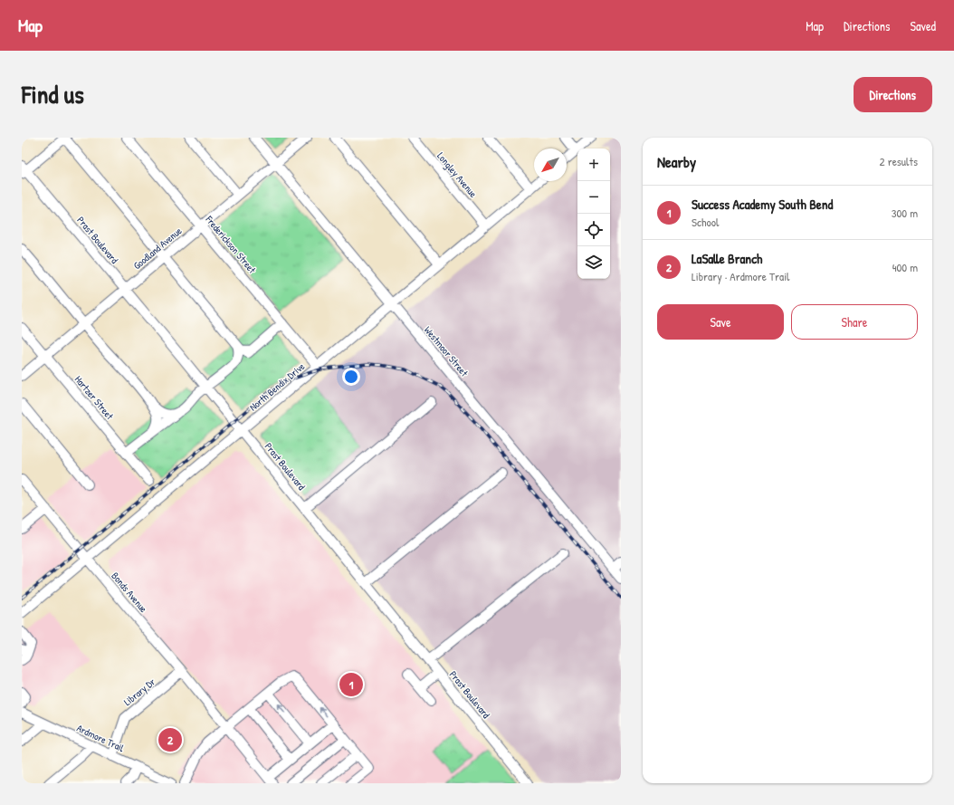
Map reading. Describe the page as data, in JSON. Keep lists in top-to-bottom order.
{
  "streets": {
    "street": [
      "Longley Avenue",
      "Prast Boulevard",
      "Frederickson Street",
      "Goodland Avenue",
      "Westmoor Street",
      "North Bendix Drive",
      "Hartzer Street",
      "Bonds Avenue",
      "Library Dr",
      "Ardmore Trail"
    ]
  },
  "crossings": [
    ["Longley Avenue", "North Bendix Drive"],
    ["Prast Boulevard", "Goodland Avenue"],
    ["Prast Boulevard", "North Bendix Drive"],
    ["Frederickson Street", "Goodland Avenue"],
    ["Frederickson Street", "North Bendix Drive"],
    ["Goodland Avenue", "Westmoor Street"],
    ["Goodland Avenue", "Hartzer Street"],
    ["Westmoor Street", "North Bendix Drive"],
    ["North Bendix Drive", "Bonds Avenue"],
    ["Bonds Avenue", "Library Dr"],
    ["Library Dr", "Ardmore Trail"]
  ],
  "north": "bottom left",
  "page": {
    "header": "Map",
    "nav": ["Map", "Directions", "Saved"],
    "title": "Find us",
    "buttons": [
      "Directions",
      ["Save", "Share"]
    ],
    "heading": ["Nearby", "2 results"],
    "map_buttons": ["+", "−"],
    "list": [
      {
        "mark": "1",
        "name": "Success Academy South Bend",
        "note": "School",
        "value": "300 m"
      },
      {
        "mark": "2",
        "name": "LaSalle Branch",
        "note": "Library · Ardmore Trail",
        "value": "400 m"
      }
    ],
    "pins": ["1", "2"]
  }
}
